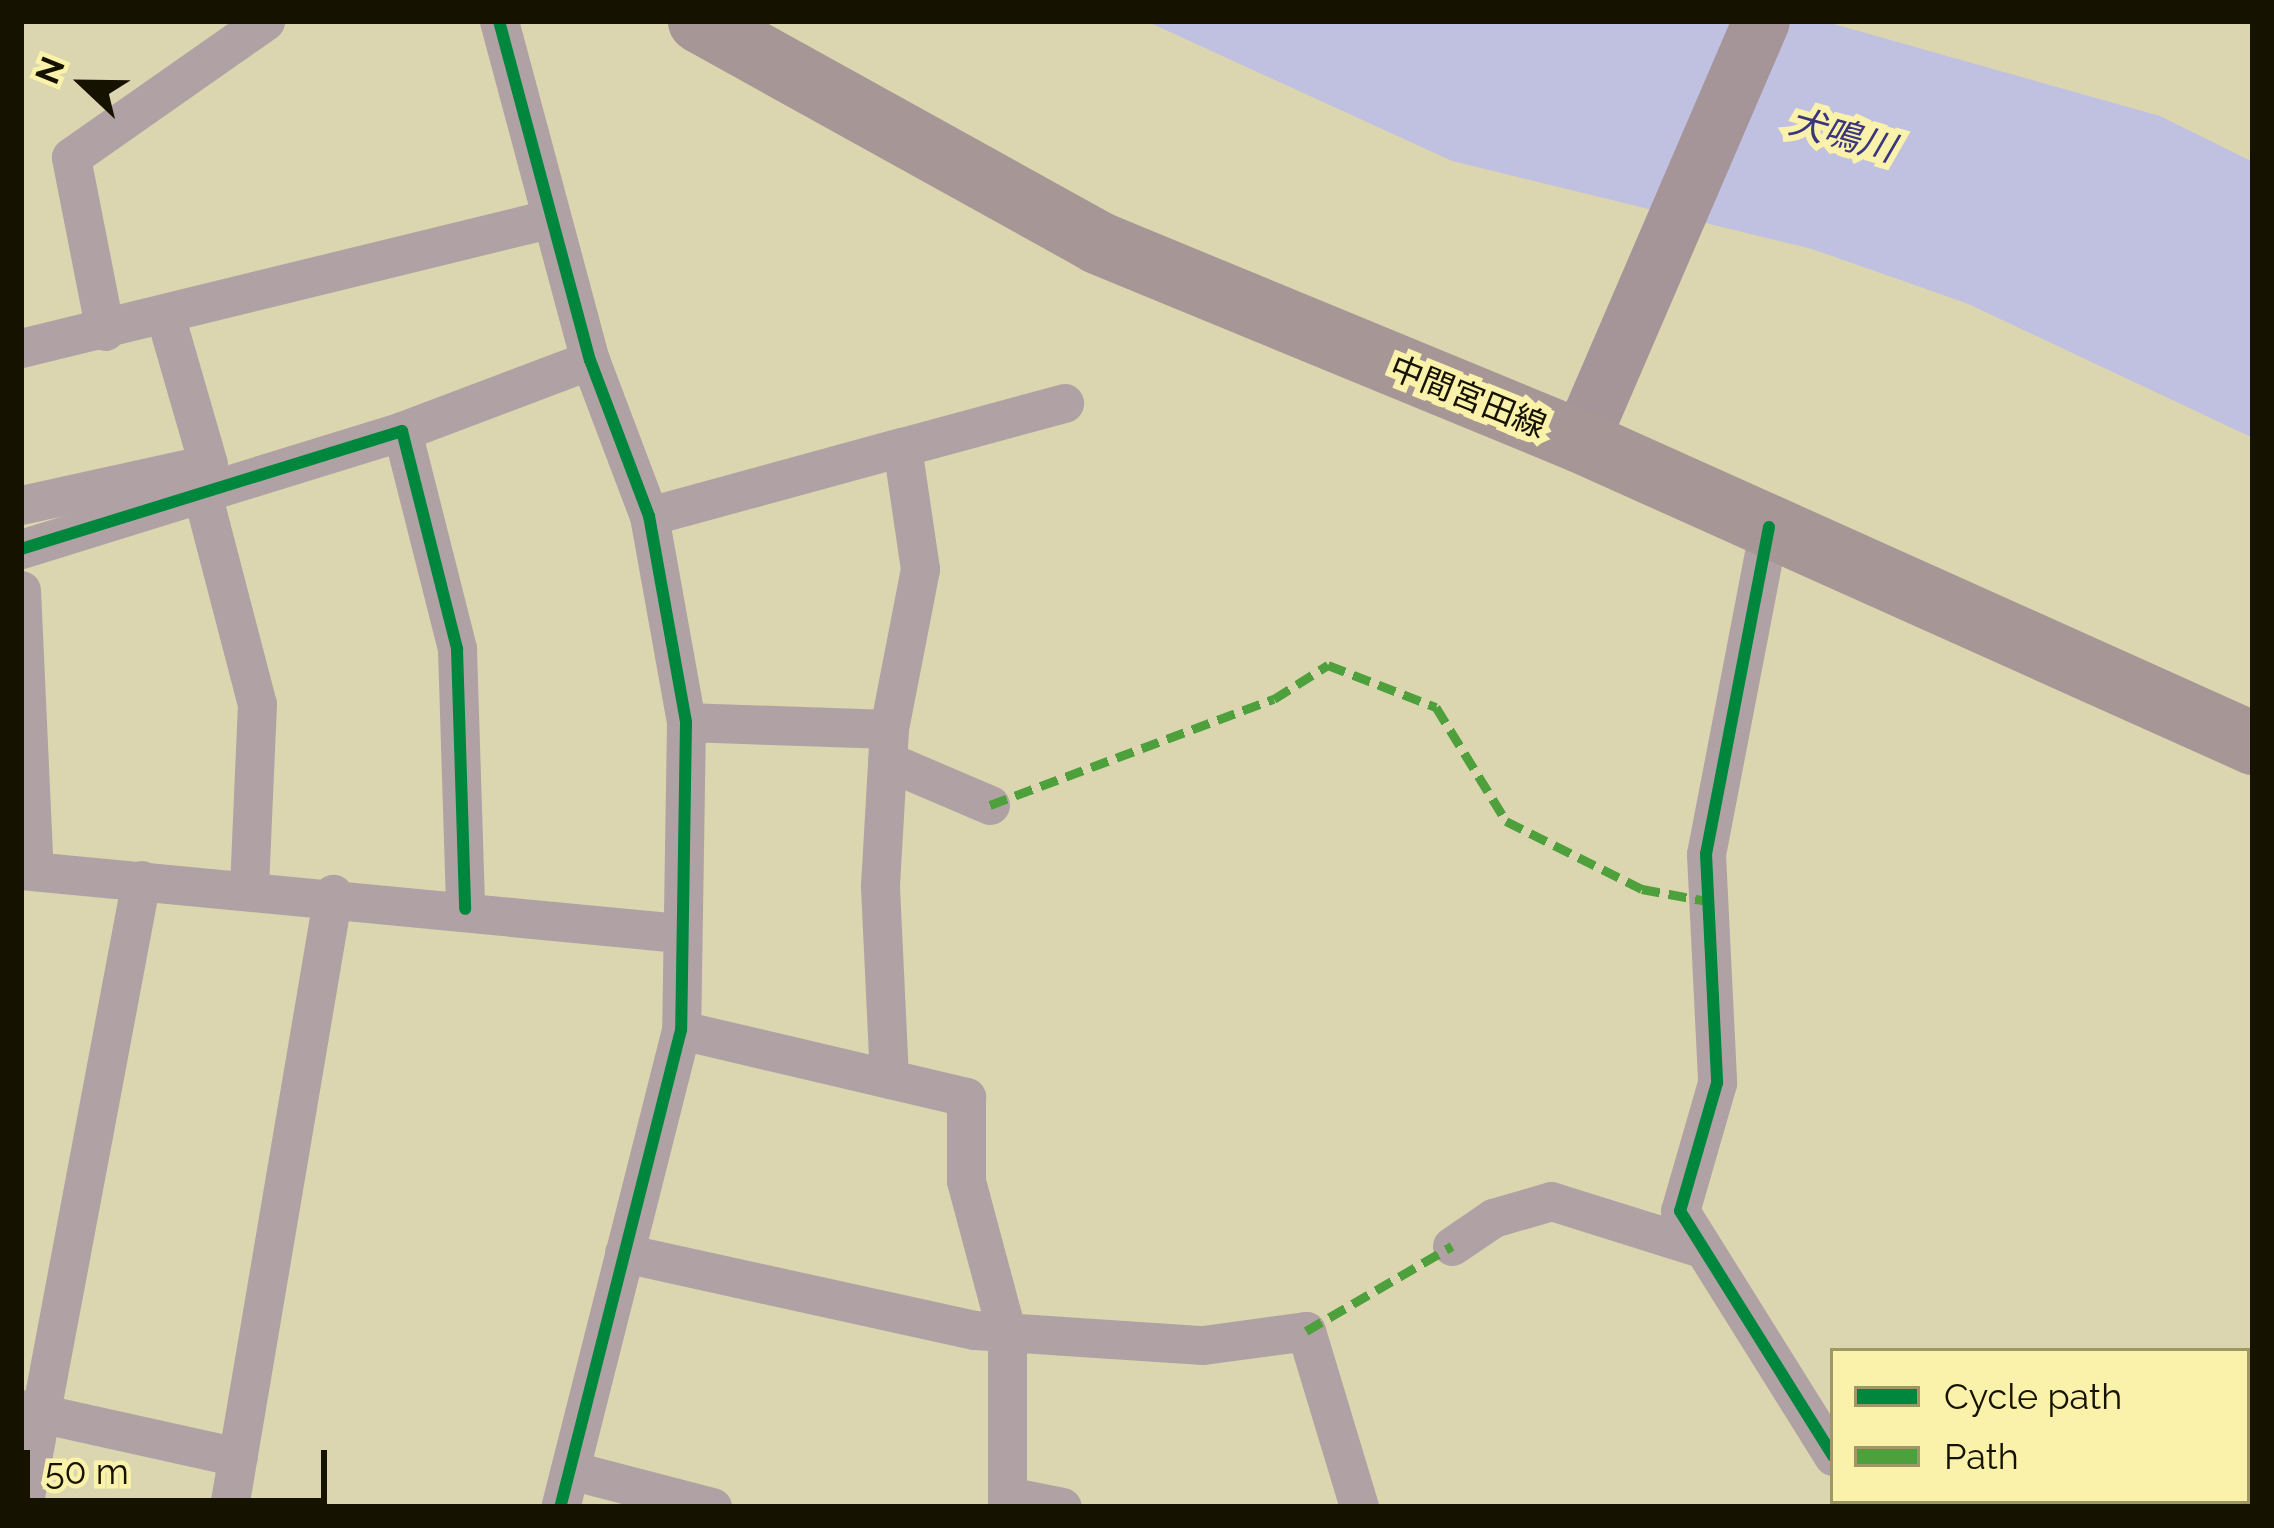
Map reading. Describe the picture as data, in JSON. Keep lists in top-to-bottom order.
{
  "streets": {
    "main road": ["中間宮田線"]
  },
  "water": ["犬鳴川"],
  "legend": ["Cycle path", "Path"],
  "scale_bar": "50 m",
  "north": "left"
}
